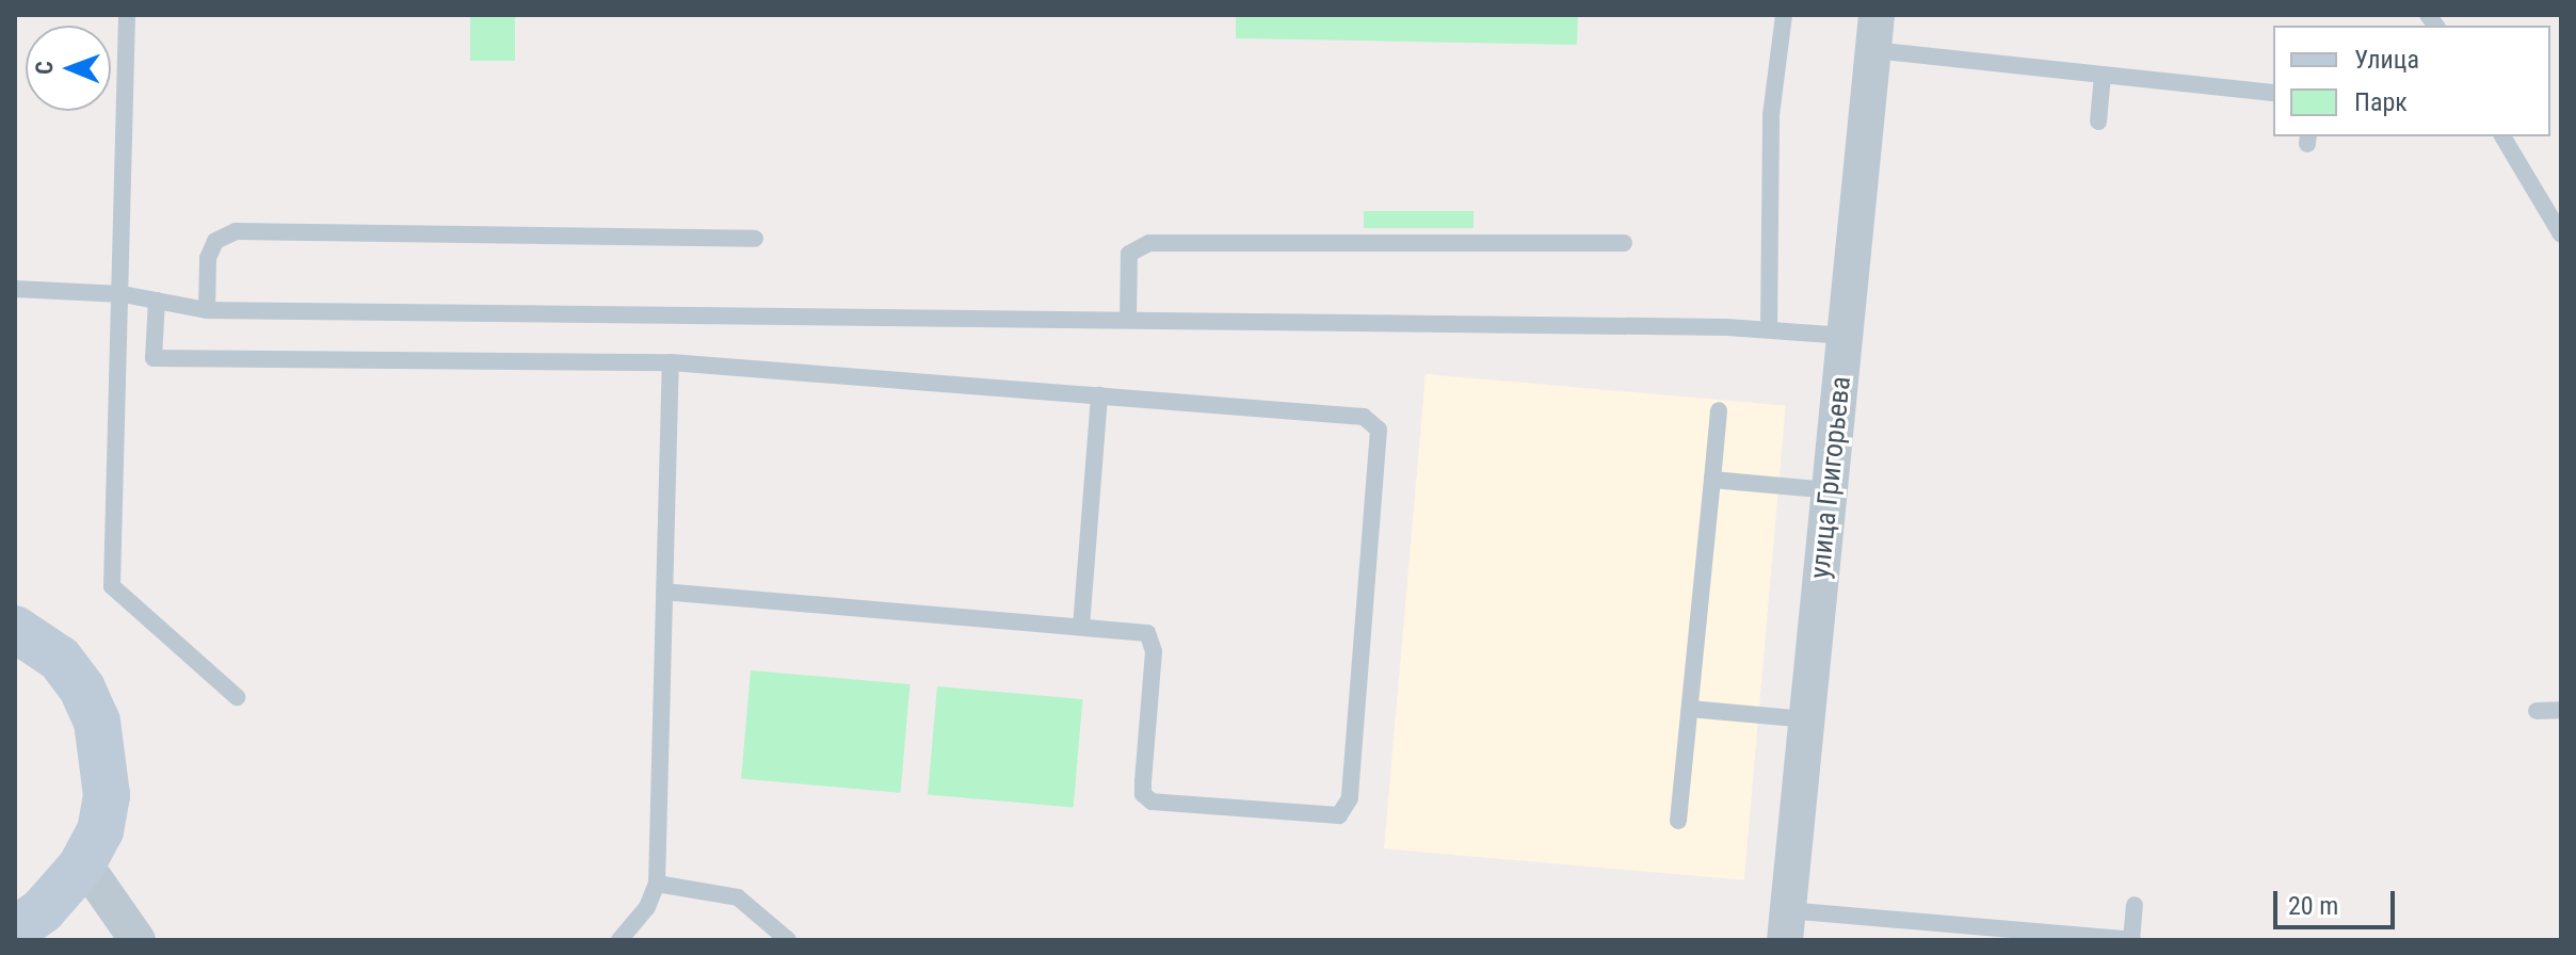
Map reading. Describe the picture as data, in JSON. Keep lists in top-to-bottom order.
{
  "streets": {
    "street": ["улица Григорьева"]
  },
  "legend": ["Улица", "Парк"],
  "scale_bar": "20 m",
  "north": "left"
}
